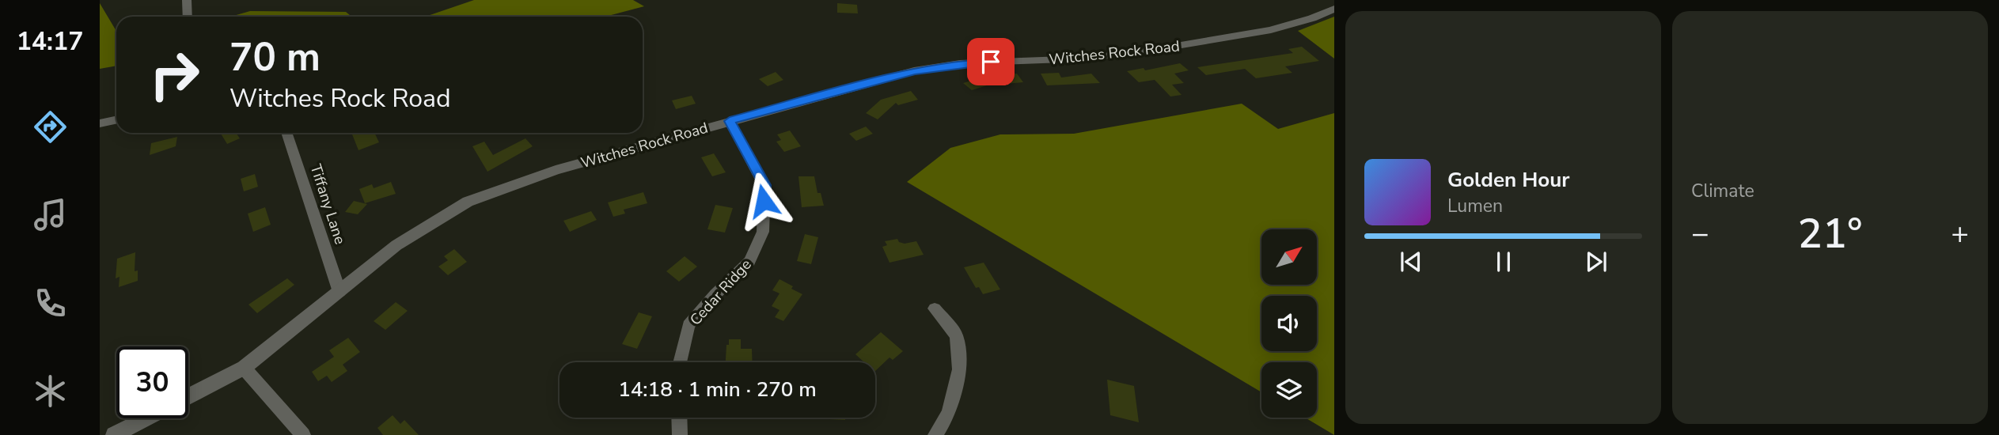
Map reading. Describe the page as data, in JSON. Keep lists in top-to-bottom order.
{
  "streets": {
    "street": ["Witches Rock Road", "Tiffany Lane", "Cedar Ridge"]
  },
  "crossings": [
    ["Witches Rock Road", "Tiffany Lane"],
    ["Witches Rock Road", "Cedar Ridge"]
  ],
  "north": "top right",
  "page": {
    "tabs": "14:17",
    "tile": "Climate",
    "turn": ["70 m", "Witches Rock Road"],
    "song": ["Golden Hour", "Lumen"],
    "heat": ["−", "21°", "+"],
    "limit": "30",
    "trip": "14:18 · 1 min · 270 m"
  }
}
